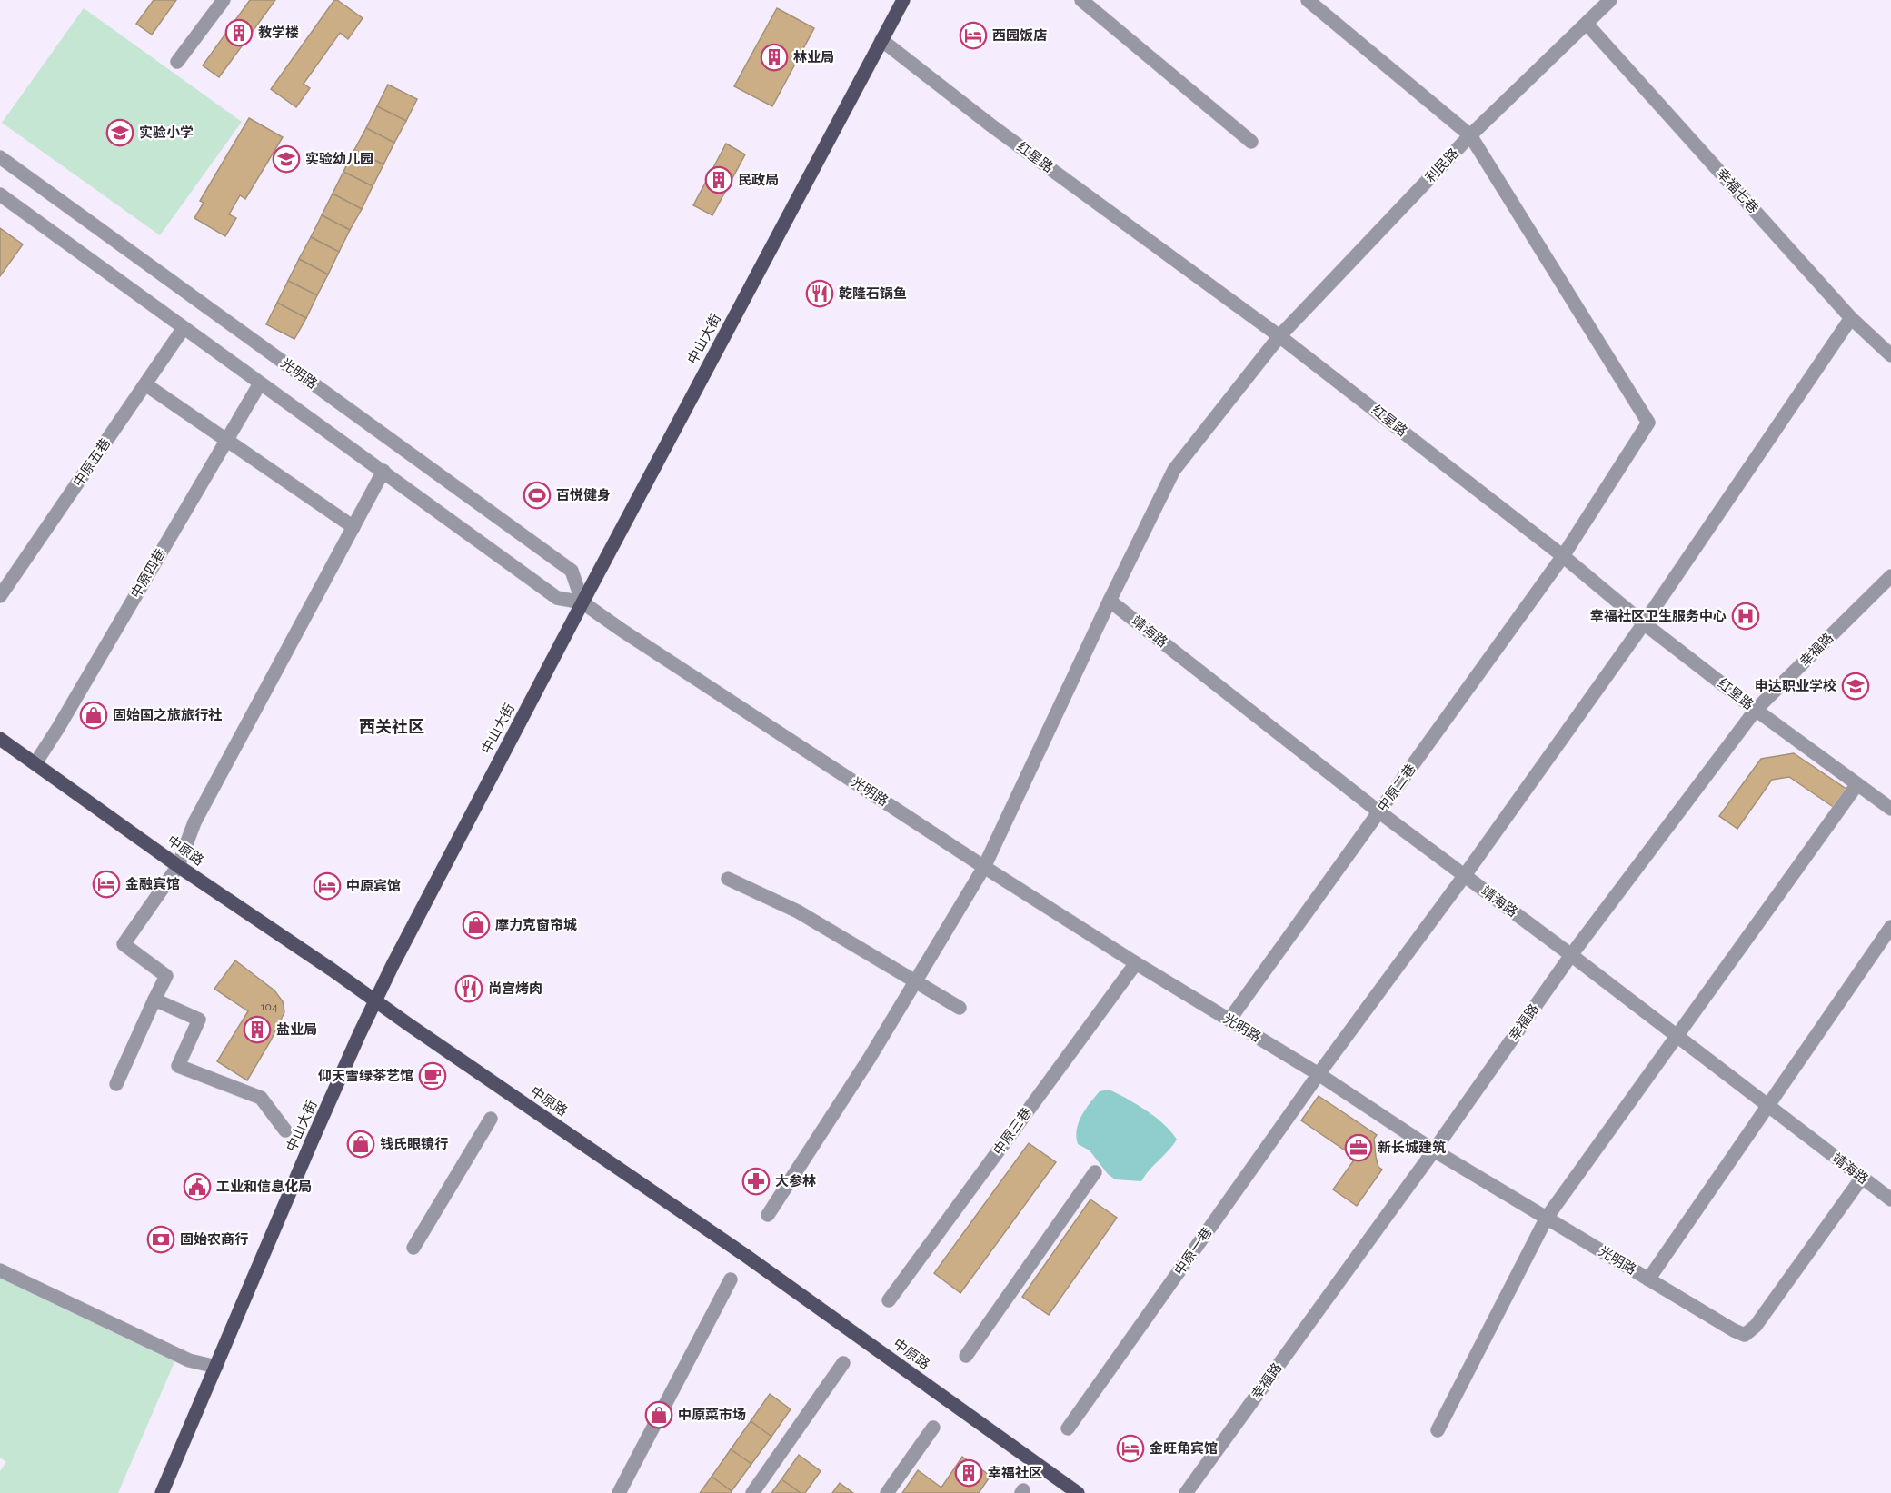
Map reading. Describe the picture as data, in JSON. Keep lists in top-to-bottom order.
{
  "streets": {
    "main road": ["中山大街", "中原路"],
    "street": [
      "红星路",
      "利民路",
      "幸福七巷",
      "光明路",
      "中原五巷",
      "中原四巷",
      "靖海路",
      "幸福路",
      "中原二巷",
      "中原三巷",
      "中原一巷"
    ]
  },
  "crossings": [
    ["红星路", "利民路"],
    ["红星路", "中山大街"],
    ["红星路", "幸福路"],
    ["红星路", "中原二巷"],
    ["红星路", "中原一巷"],
    ["利民路", "幸福七巷"],
    ["利民路", "光明路"],
    ["利民路", "靖海路"],
    ["利民路", "中原二巷"],
    ["幸福七巷", "中原一巷"],
    ["中山大街", "光明路"],
    ["中山大街", "中原路"],
    ["光明路", "中原五巷"],
    ["光明路", "中原四巷"],
    ["光明路", "靖海路"],
    ["光明路", "幸福路"],
    ["光明路", "中原二巷"],
    ["光明路", "中原三巷"],
    ["光明路", "中原一巷"],
    ["中原四巷", "中原路"],
    ["靖海路", "幸福路"],
    ["靖海路", "中原二巷"],
    ["靖海路", "中原一巷"]
  ],
  "districts": ["西关社区"],
  "places": {
    "building": [
      "教学楼",
      "林业局",
      "民政局",
      "盐业局",
      "幸福社区"
    ],
    "hotel": [
      "西园饭店",
      "金融宾馆",
      "中原宾馆",
      "金旺角宾馆"
    ],
    "school or university": ["实验小学", "实验幼儿园", "申达职业学校"],
    "restaurant": ["乾隆石锅鱼", "尚宫烤肉"],
    "sports": ["百悦健身"],
    "hospital": ["幸福社区卫生服务中心"],
    "shop": [
      "固始国之旅旅行社",
      "摩力克窗帘城",
      "钱氏眼镜行",
      "中原菜市场"
    ],
    "cafe": ["仰天雪绿茶艺馆"],
    "office": ["新长城建筑"],
    "pharmacy": ["大参林"],
    "public building": ["工业和信息化局"],
    "bank": ["固始农商行"]
  },
  "house_numbers": ["104"]
}
